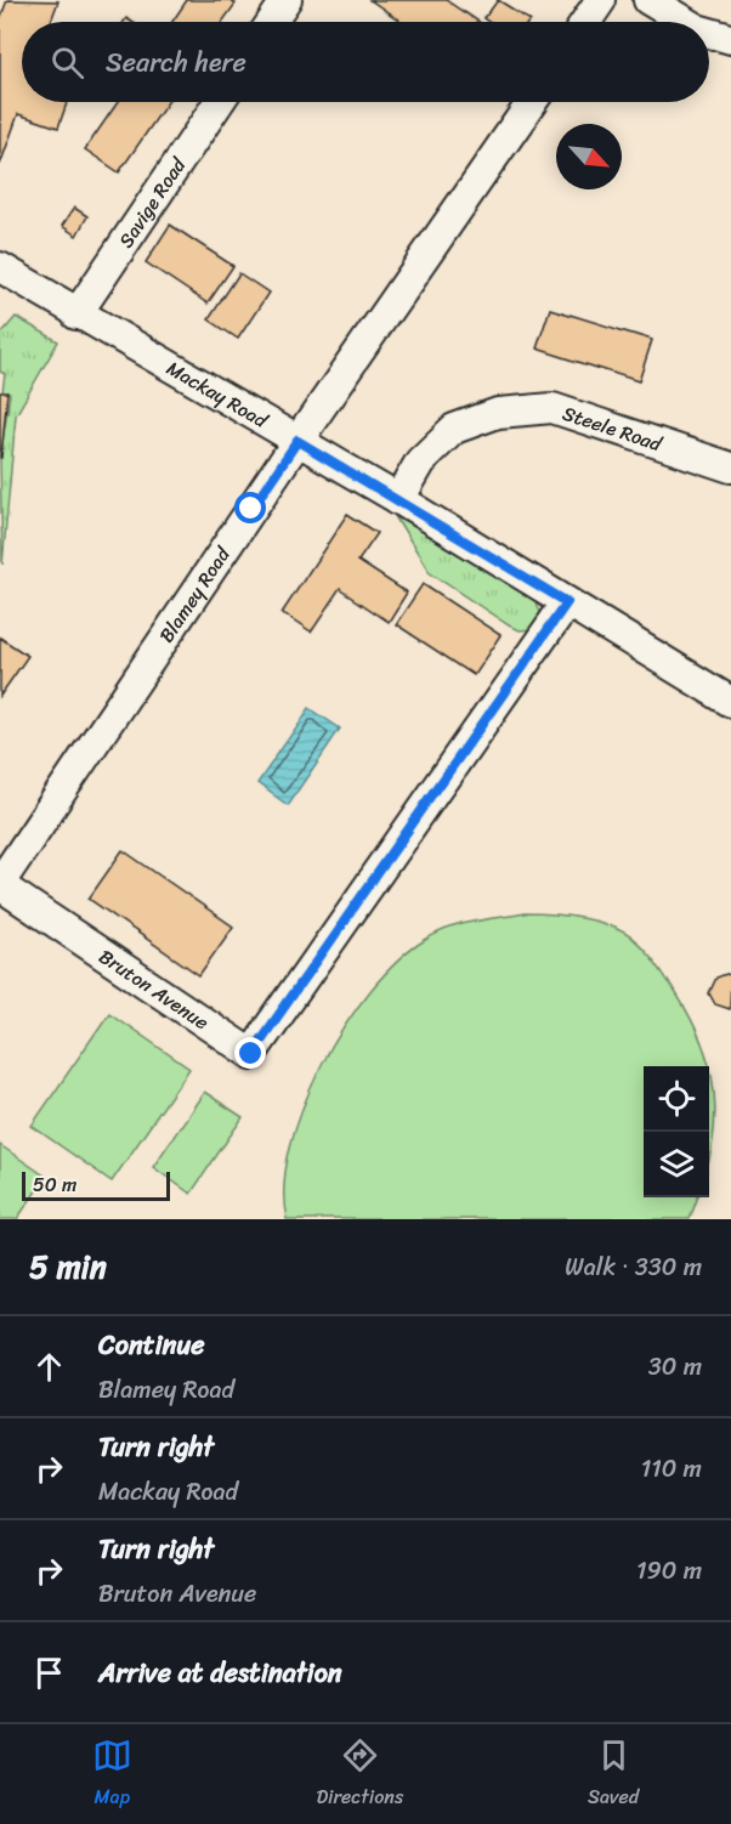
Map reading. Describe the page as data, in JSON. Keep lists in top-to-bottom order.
{
  "streets": {
    "street": [
      "Savige Road",
      "Mackay Road",
      "Steele Road",
      "Blamey Road",
      "Bruton Avenue"
    ]
  },
  "crossings": [
    ["Savige Road", "Mackay Road"],
    ["Mackay Road", "Steele Road"],
    ["Mackay Road", "Blamey Road"],
    ["Mackay Road", "Bruton Avenue"],
    ["Blamey Road", "Bruton Avenue"]
  ],
  "scale_bar": "50 m",
  "north": "bottom right",
  "page": {
    "search": "Search here",
    "scale": "50 m",
    "heading": ["5 min", "Walk · 330 m"],
    "list": [
      ["Continue", "Blamey Road", "30 m"],
      ["Turn right", "Mackay Road", "110 m"],
      ["Turn right", "Bruton Avenue", "190 m"],
      "Arrive at destination"
    ],
    "nav": ["Map", "Directions", "Saved"]
  }
}
